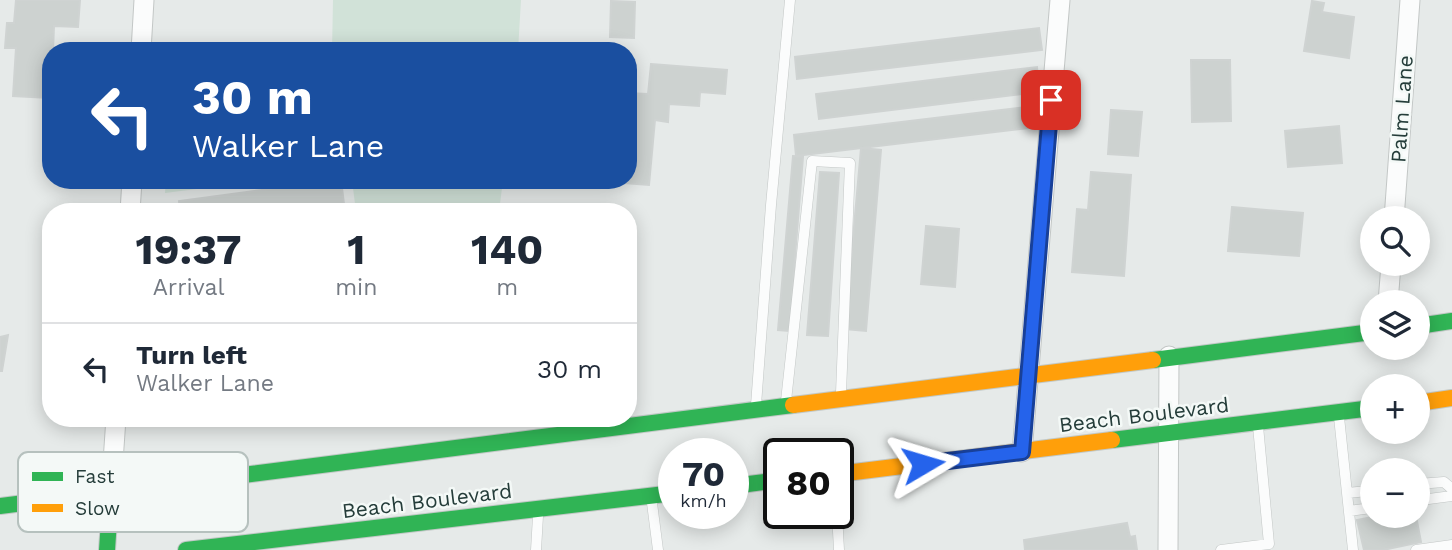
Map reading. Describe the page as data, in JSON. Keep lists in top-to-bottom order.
{
  "streets": {
    "main road": ["Beach Boulevard"],
    "street": ["Palm Lane"]
  },
  "legend": ["Fast", "Slow"],
  "page": {
    "turn": ["30 m", "Walker Lane"],
    "eta": [
      "19:37",
      "Arrival",
      "1",
      "min",
      "140",
      "m"
    ],
    "map_buttons": ["+", "−"],
    "list": [
      {
        "name": "Turn left",
        "note": "Walker Lane",
        "value": "30 m"
      }
    ],
    "speed": "70 km/h",
    "limit": "80"
  }
}
